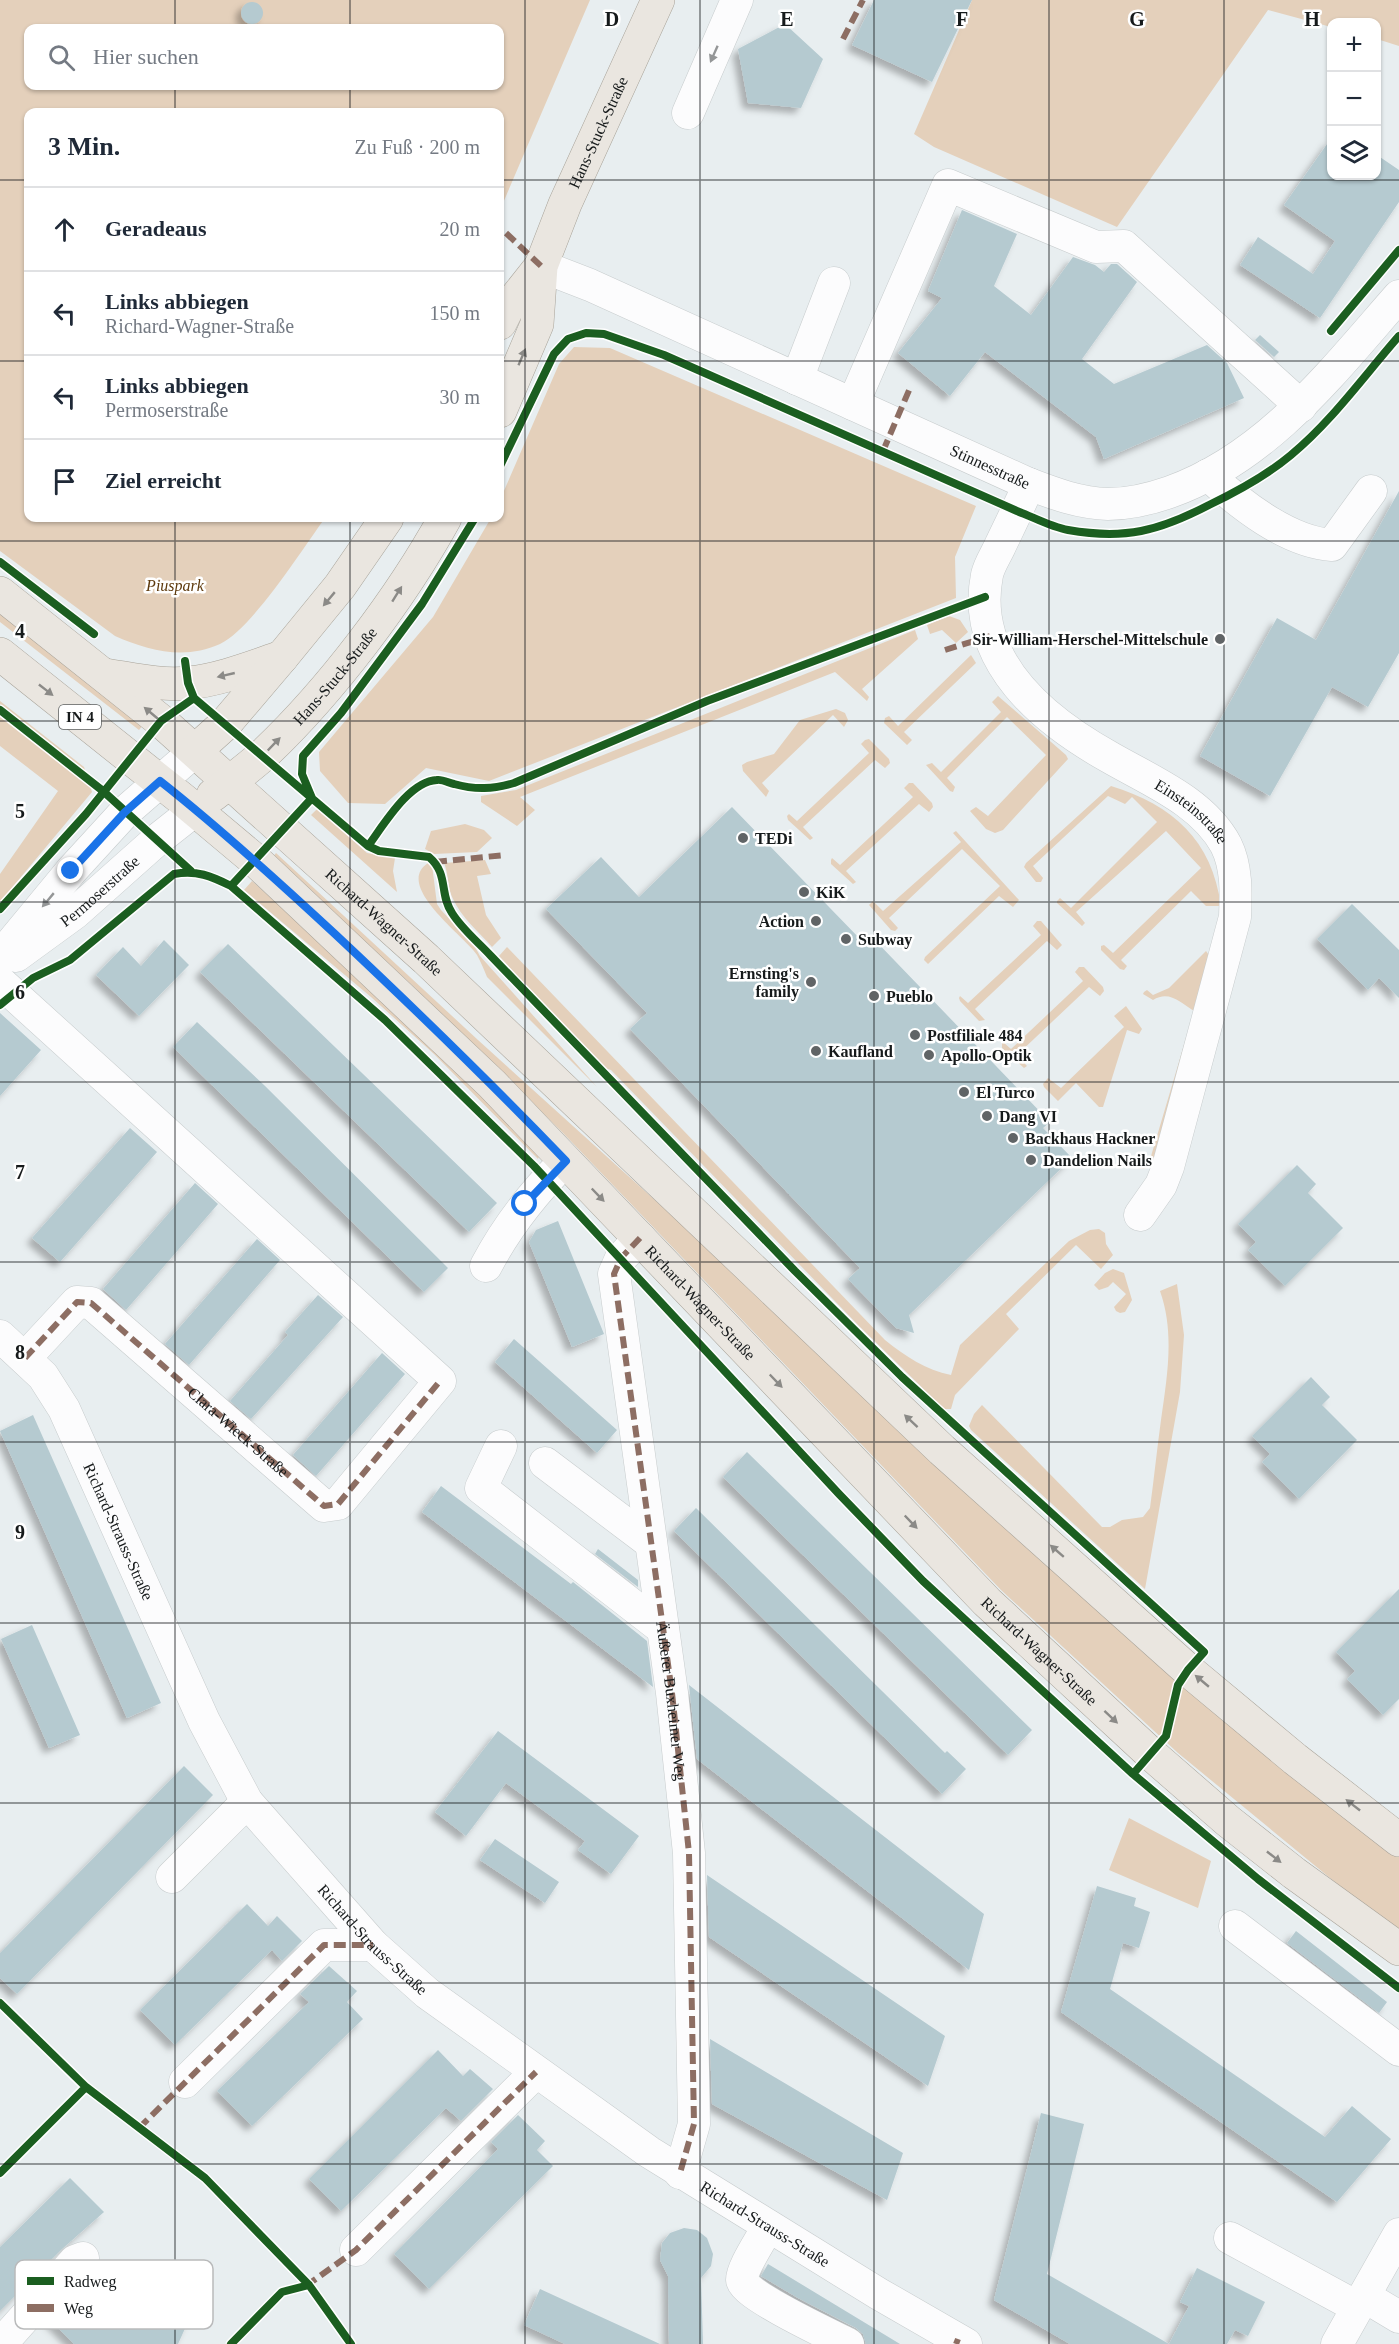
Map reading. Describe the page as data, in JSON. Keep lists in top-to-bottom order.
{
  "streets": {
    "main road": ["Hans-Stuck-Straße", "IN 4", "Richard-Wagner-Straße"],
    "street": [
      "Stinnesstraße",
      "Einsteinstraße",
      "Permoserstraße",
      "Clara-Wieck-Straße",
      "Richard-Strauss-Straße",
      "Äußerer Buxheimer Weg"
    ]
  },
  "crossings": [
    ["Hans-Stuck-Straße", "Stinnesstraße"],
    ["Hans-Stuck-Straße", "Permoserstraße"],
    ["Hans-Stuck-Straße", "Richard-Wagner-Straße"],
    ["Stinnesstraße", "Einsteinstraße"],
    ["Permoserstraße", "Richard-Wagner-Straße"],
    ["Richard-Wagner-Straße", "Äußerer Buxheimer Weg"],
    ["Clara-Wieck-Straße", "Richard-Strauss-Straße"],
    ["Richard-Strauss-Straße", "Äußerer Buxheimer Weg"]
  ],
  "parks": ["Piuspark"],
  "places": [
    "Sir-William-Herschel-Mittelschule",
    "TEDi",
    "KiK",
    "Action",
    "Subway",
    "Ernsting's family",
    "Pueblo",
    "Postfiliale 484",
    "Kaufland",
    "Apollo-Optik",
    "El Turco",
    "Dang VI",
    "Backhaus Hackner",
    "Dandelion Nails"
  ],
  "legend": ["Radweg", "Weg"],
  "page": {
    "map_buttons": ["+", "−"],
    "search": "Hier suchen",
    "heading": ["3 Min.", "Zu Fuß · 200 m"],
    "list": [
      ["Geradeaus", "20 m"],
      ["Links abbiegen", "Richard-Wagner-Straße", "150 m"],
      ["Links abbiegen", "Permoserstraße", "30 m"],
      "Ziel erreicht"
    ]
  },
  "grid": {
    "columns": [
      "D",
      "E",
      "F",
      "G",
      "H"
    ],
    "rows": [
      "4",
      "5",
      "6",
      "7",
      "8",
      "9"
    ]
  }
}
